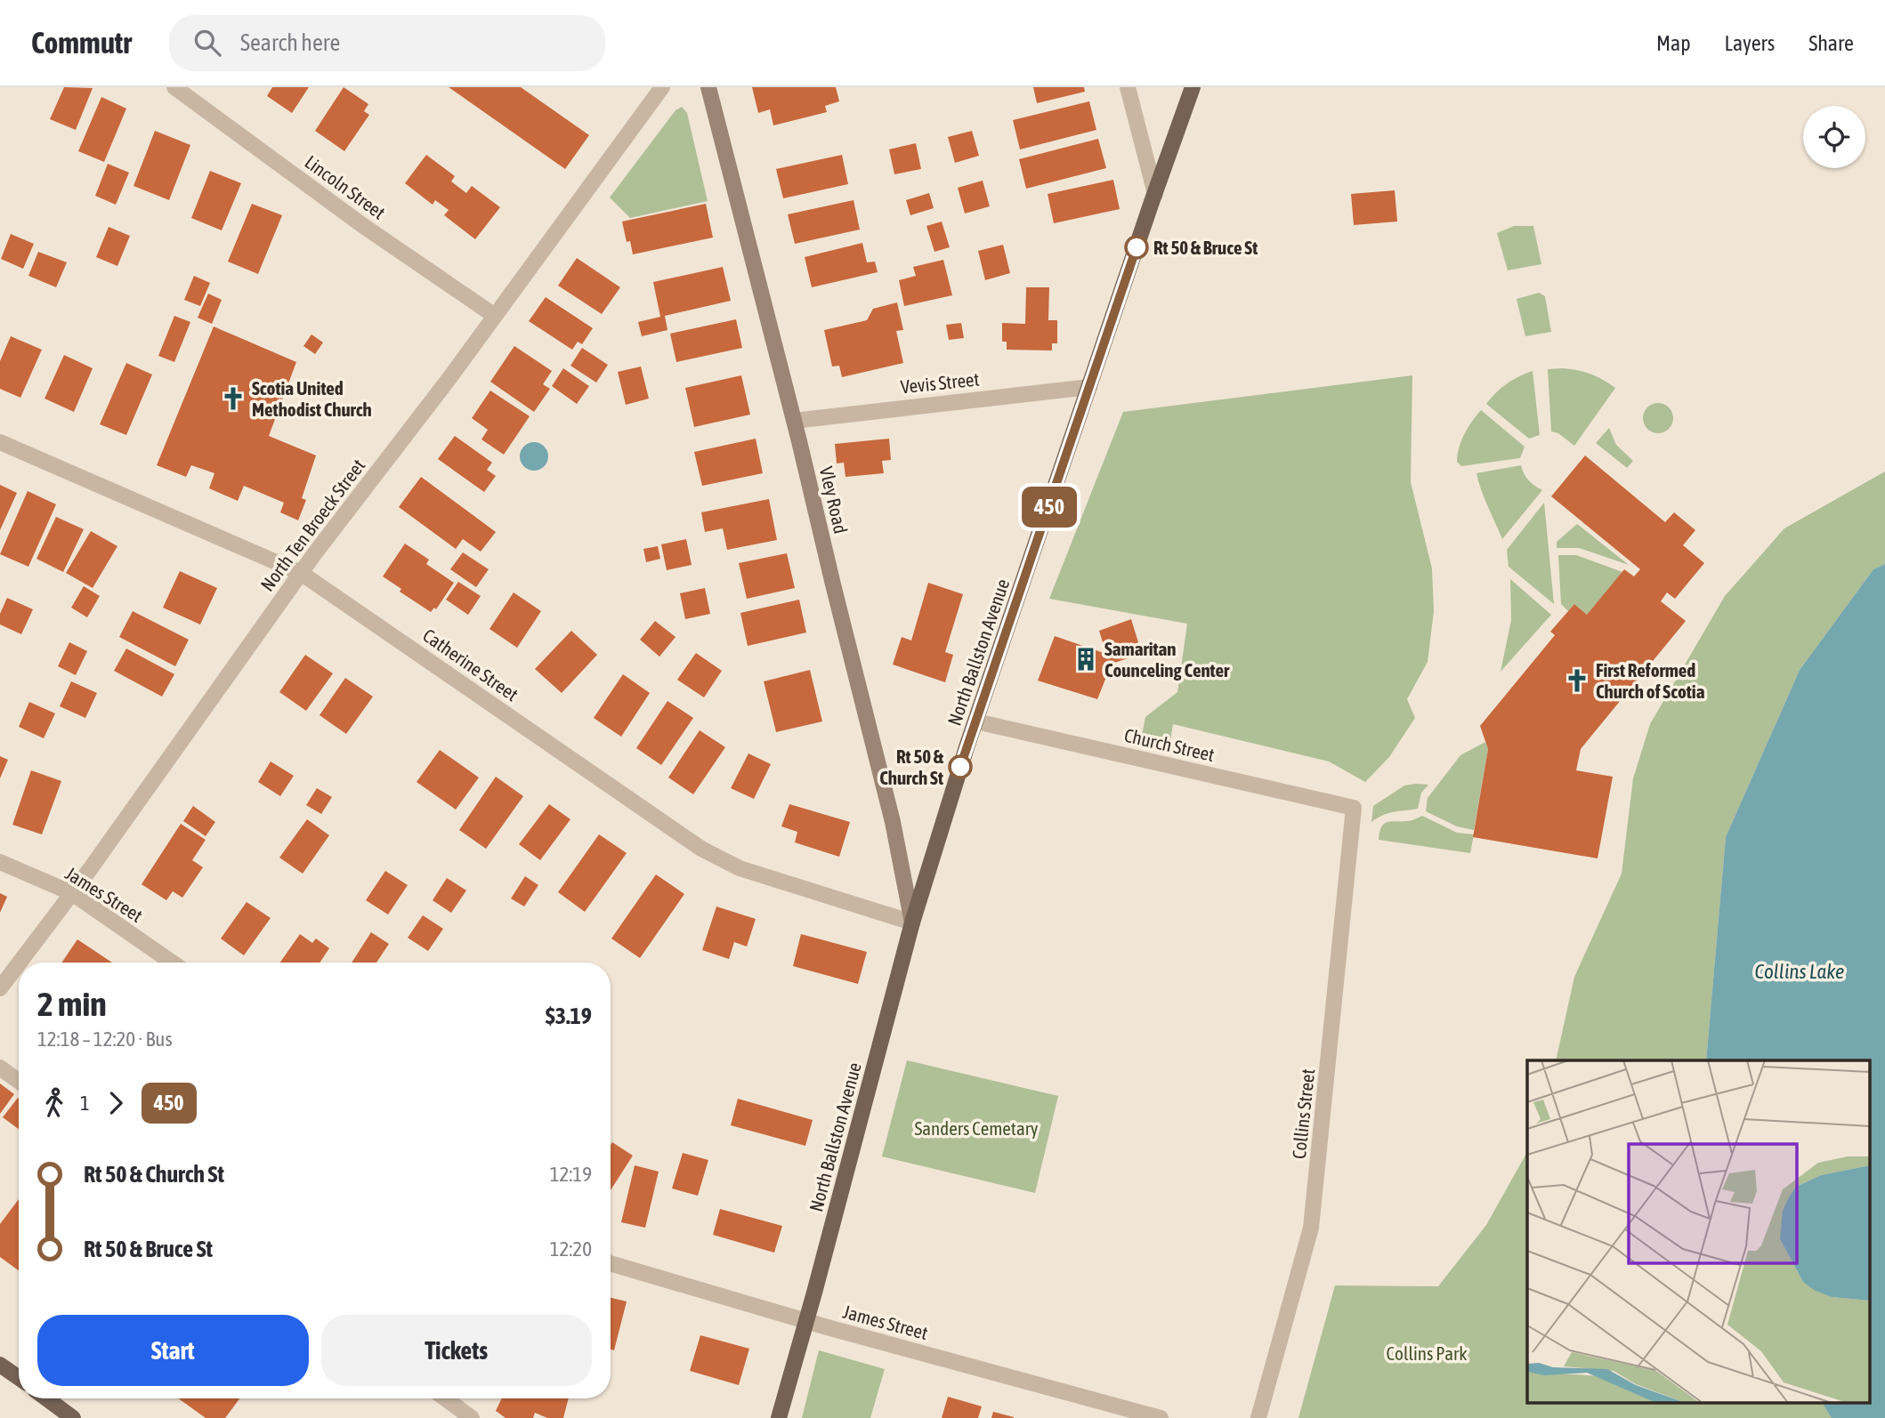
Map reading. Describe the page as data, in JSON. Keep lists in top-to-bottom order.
{
  "streets": {
    "main road": ["North Ballston Avenue"],
    "street": [
      "Lincoln Street",
      "Vevis Street",
      "Vley Road",
      "North Ten Broeck Street",
      "Catherine Street",
      "Church Street",
      "James Street",
      "Collins Street"
    ]
  },
  "crossings": [
    ["Lincoln Street", "North Ten Broeck Street"],
    ["Vevis Street", "Vley Road"],
    ["Vevis Street", "North Ballston Avenue"],
    ["Vley Road", "North Ballston Avenue"],
    ["Vley Road", "Catherine Street"],
    ["North Ten Broeck Street", "Catherine Street"],
    ["North Ten Broeck Street", "James Street"],
    ["North Ballston Avenue", "Catherine Street"],
    ["North Ballston Avenue", "Church Street"],
    ["North Ballston Avenue", "James Street"],
    ["Church Street", "Collins Street"]
  ],
  "water": ["Collins Lake"],
  "parks": ["Sanders Cemetary", "Collins Park"],
  "places": {
    "other": ["Rt 50 & Bruce St", "Rt 50 & Church St"],
    "church": ["Scotia United Methodist Church", "First Reformed Church of Scotia"],
    "building": ["Samaritan Counceling Center"]
  },
  "lines": ["bus line 450"],
  "page": {
    "header": "Commutr",
    "search": "Search here",
    "nav": ["Map", "Layers", "Share"],
    "on_map": "450",
    "heading": ["2 min", "12:18 – 12:20 · Bus", "$3.19"],
    "legs": ["1", "450"],
    "list": [
      {
        "name": "Rt 50 & Church St",
        "value": "12:19"
      },
      {
        "name": "Rt 50 & Bruce St",
        "value": "12:20"
      }
    ],
    "buttons": ["Start", "Tickets"]
  }
}
